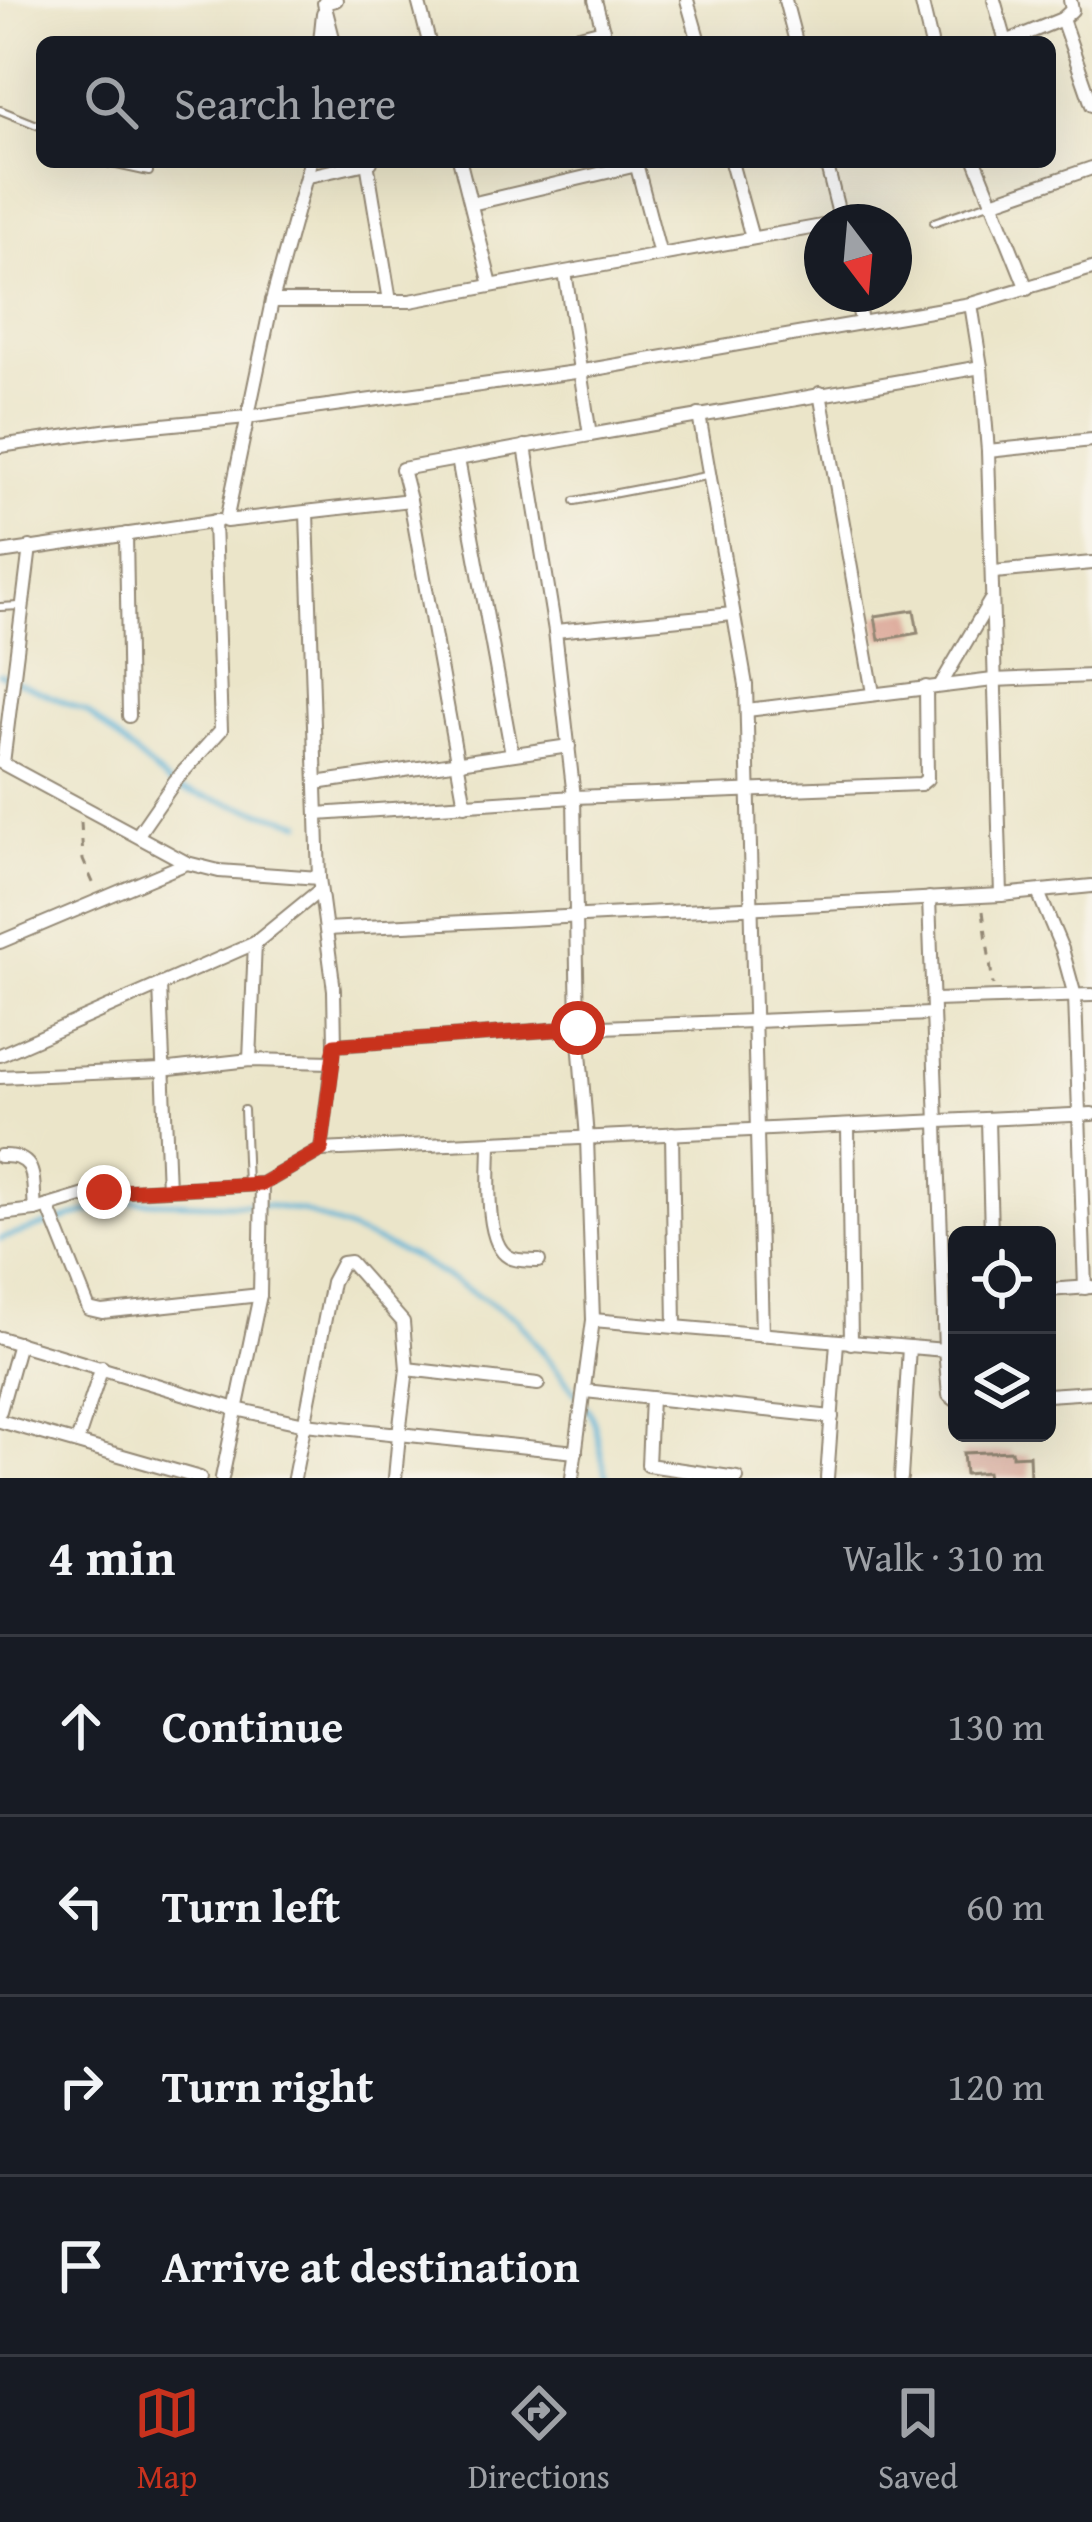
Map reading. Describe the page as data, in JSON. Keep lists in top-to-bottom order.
{
  "north": "bottom",
  "page": {
    "search": "Search here",
    "heading": ["4 min", "Walk · 310 m"],
    "list": [
      ["Continue", "130 m"],
      ["Turn left", "60 m"],
      ["Turn right", "120 m"],
      "Arrive at destination"
    ],
    "nav": ["Map", "Directions", "Saved"]
  }
}
